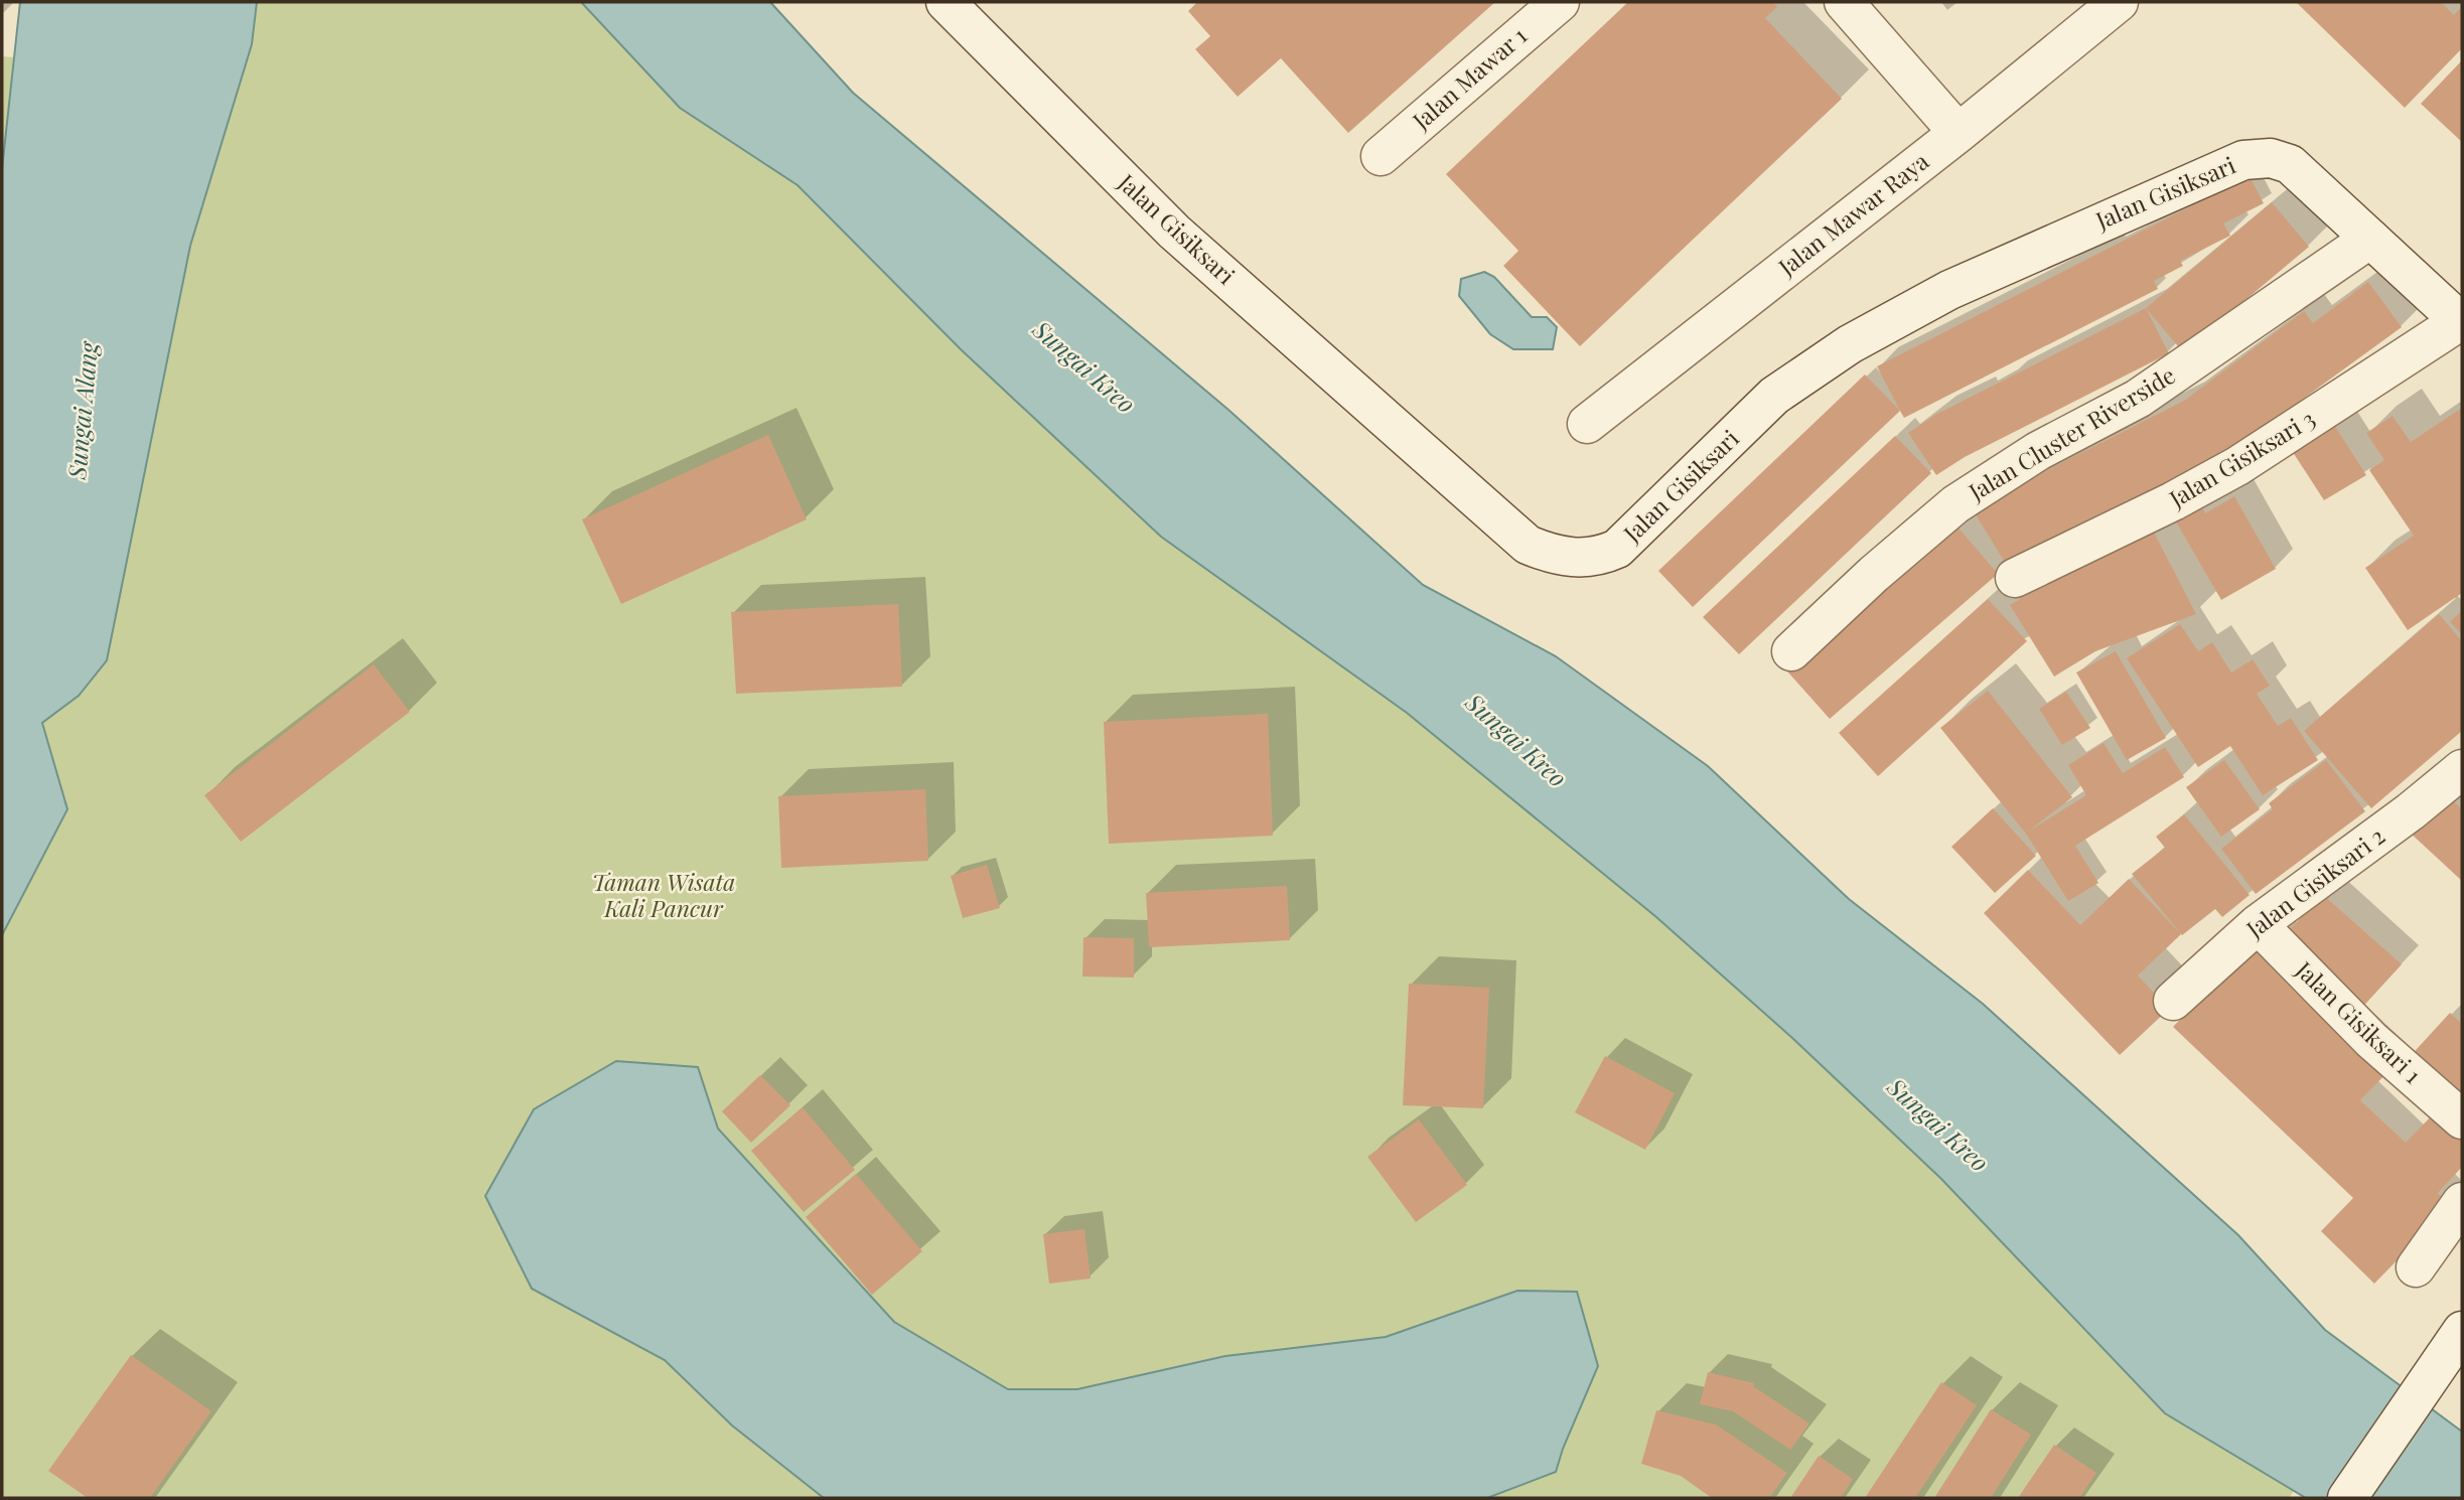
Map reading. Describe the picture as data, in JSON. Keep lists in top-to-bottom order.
{
  "streets": {
    "street": [
      "Jalan Mawar 1",
      "Jalan Gisiksari",
      "Jalan Mawar Raya",
      "Jalan Cluster Riverside",
      "Jalan Gisiksari 3",
      "Jalan Gisiksari 2",
      "Jalan Gisiksari 1"
    ]
  },
  "crossings": [
    ["Jalan Gisiksari", "Jalan Cluster Riverside"],
    ["Jalan Gisiksari", "Jalan Gisiksari 3"],
    ["Jalan Gisiksari 2", "Jalan Gisiksari 1"]
  ],
  "water": ["Sungai Kreo", "Sungai Alang"],
  "parks": ["Taman Wisata Kali Pancur"]
}
